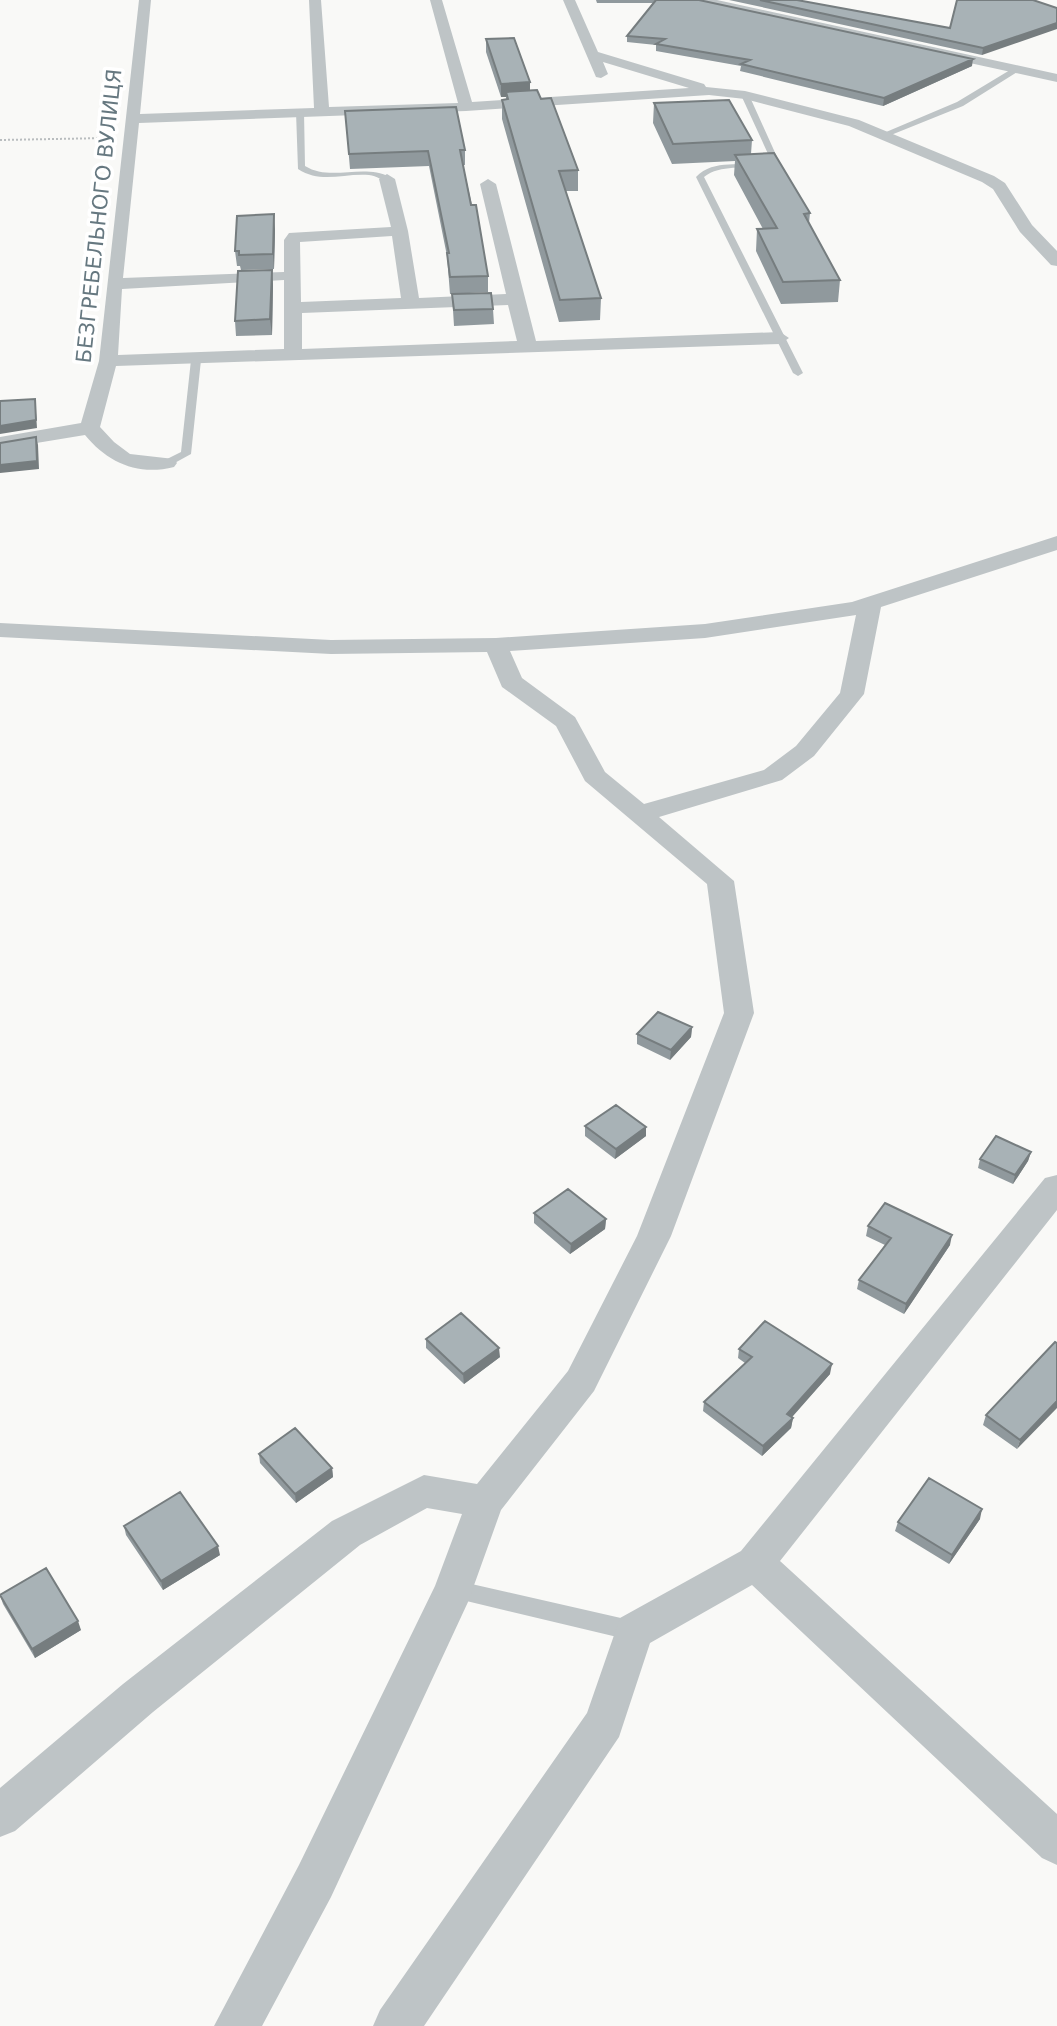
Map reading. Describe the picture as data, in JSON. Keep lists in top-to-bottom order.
{
  "streets": {
    "street": ["БЕЗГРЕБЕЛЬНОГО ВУЛИЦЯ"]
  }
}
